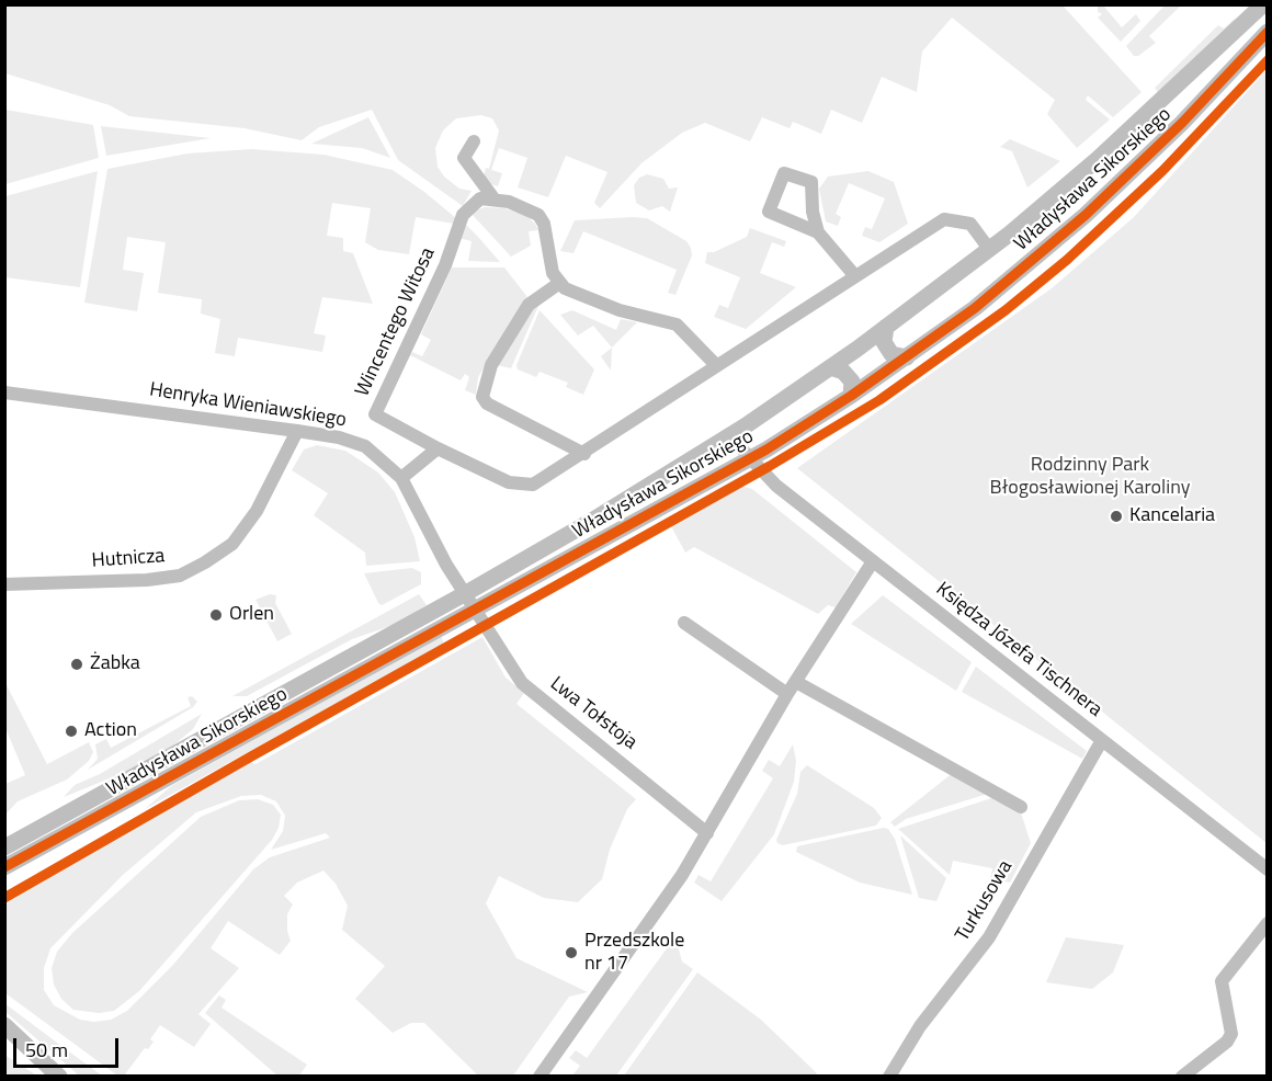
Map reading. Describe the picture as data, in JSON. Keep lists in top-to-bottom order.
{
  "streets": {
    "street": [
      "Władysława Sikorskiego",
      "Wincentego Witosa",
      "Henryka Wieniawskiego",
      "Hutnicza",
      "Księdza Józefa Tischnera",
      "Lwa Tołstoja",
      "Turkusowa"
    ]
  },
  "crossings": [
    ["Władysława Sikorskiego", "Wincentego Witosa"],
    ["Władysława Sikorskiego", "Henryka Wieniawskiego"],
    ["Władysława Sikorskiego", "Księdza Józefa Tischnera"],
    ["Władysława Sikorskiego", "Lwa Tołstoja"],
    ["Henryka Wieniawskiego", "Hutnicza"],
    ["Henryka Wieniawskiego", "Lwa Tołstoja"],
    ["Księdza Józefa Tischnera", "Turkusowa"]
  ],
  "parks": ["Rodzinny Park Błogosławionej Karoliny"],
  "places": [
    "Kancelaria",
    "Orlen",
    "Żabka",
    "Action",
    "Przedszkole nr 17"
  ],
  "scale_bar": "50 m"
}
